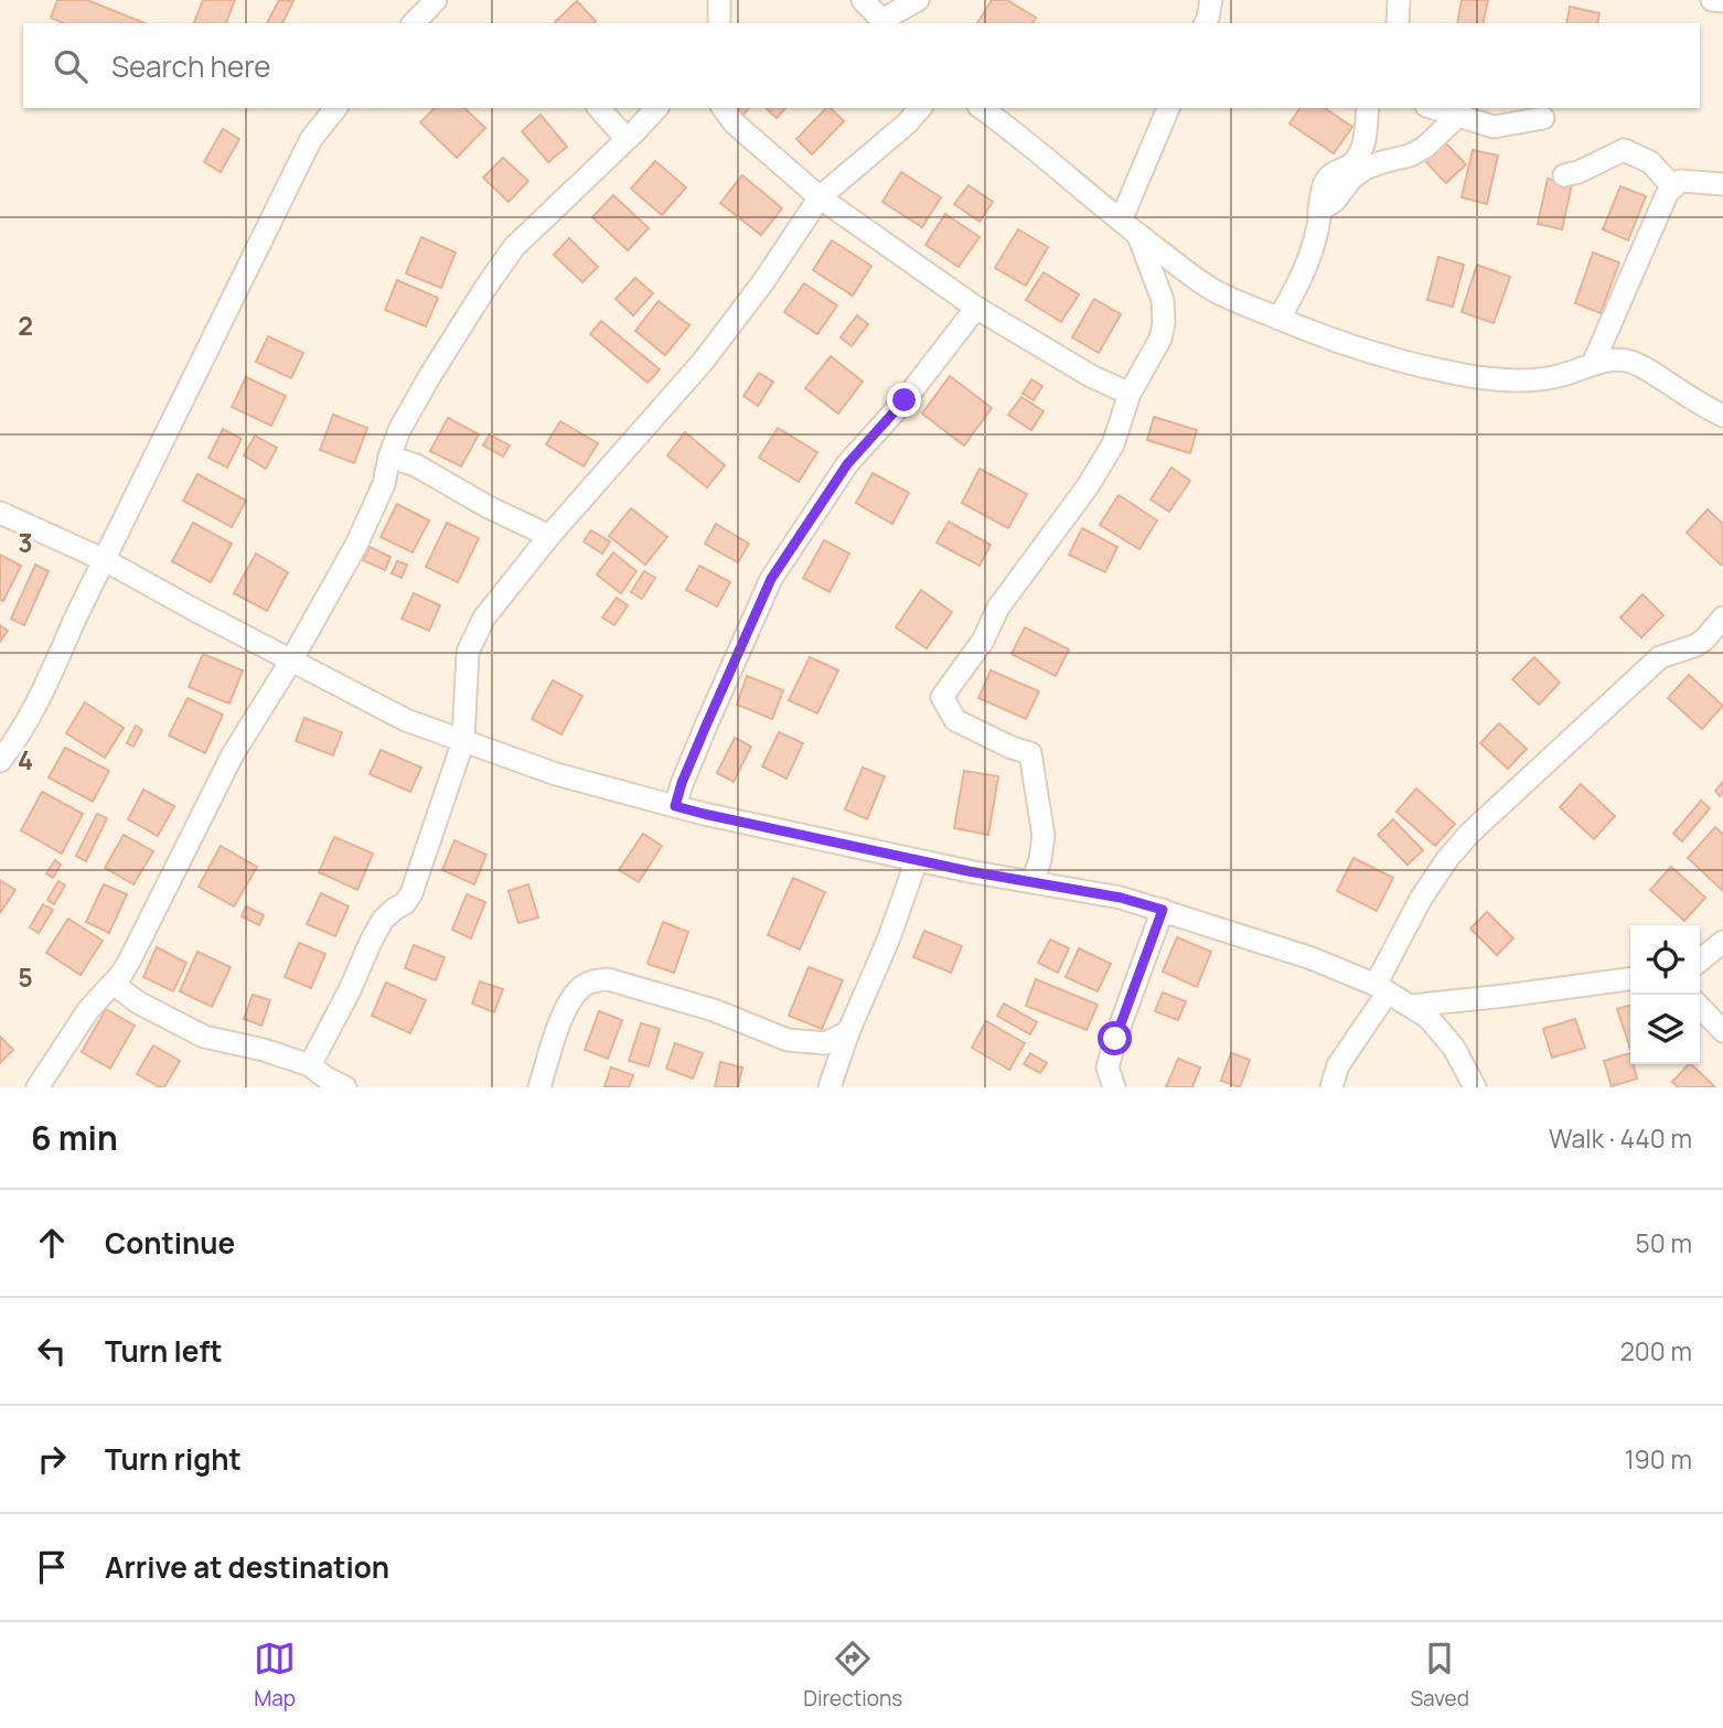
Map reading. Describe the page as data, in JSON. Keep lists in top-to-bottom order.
{
  "page": {
    "search": "Search here",
    "heading": ["6 min", "Walk · 440 m"],
    "list": [
      ["Continue", "50 m"],
      ["Turn left", "200 m"],
      ["Turn right", "190 m"],
      "Arrive at destination"
    ],
    "nav": ["Map", "Directions", "Saved"]
  },
  "grid": {
    "rows": [
      "2",
      "3",
      "4",
      "5"
    ]
  }
}
